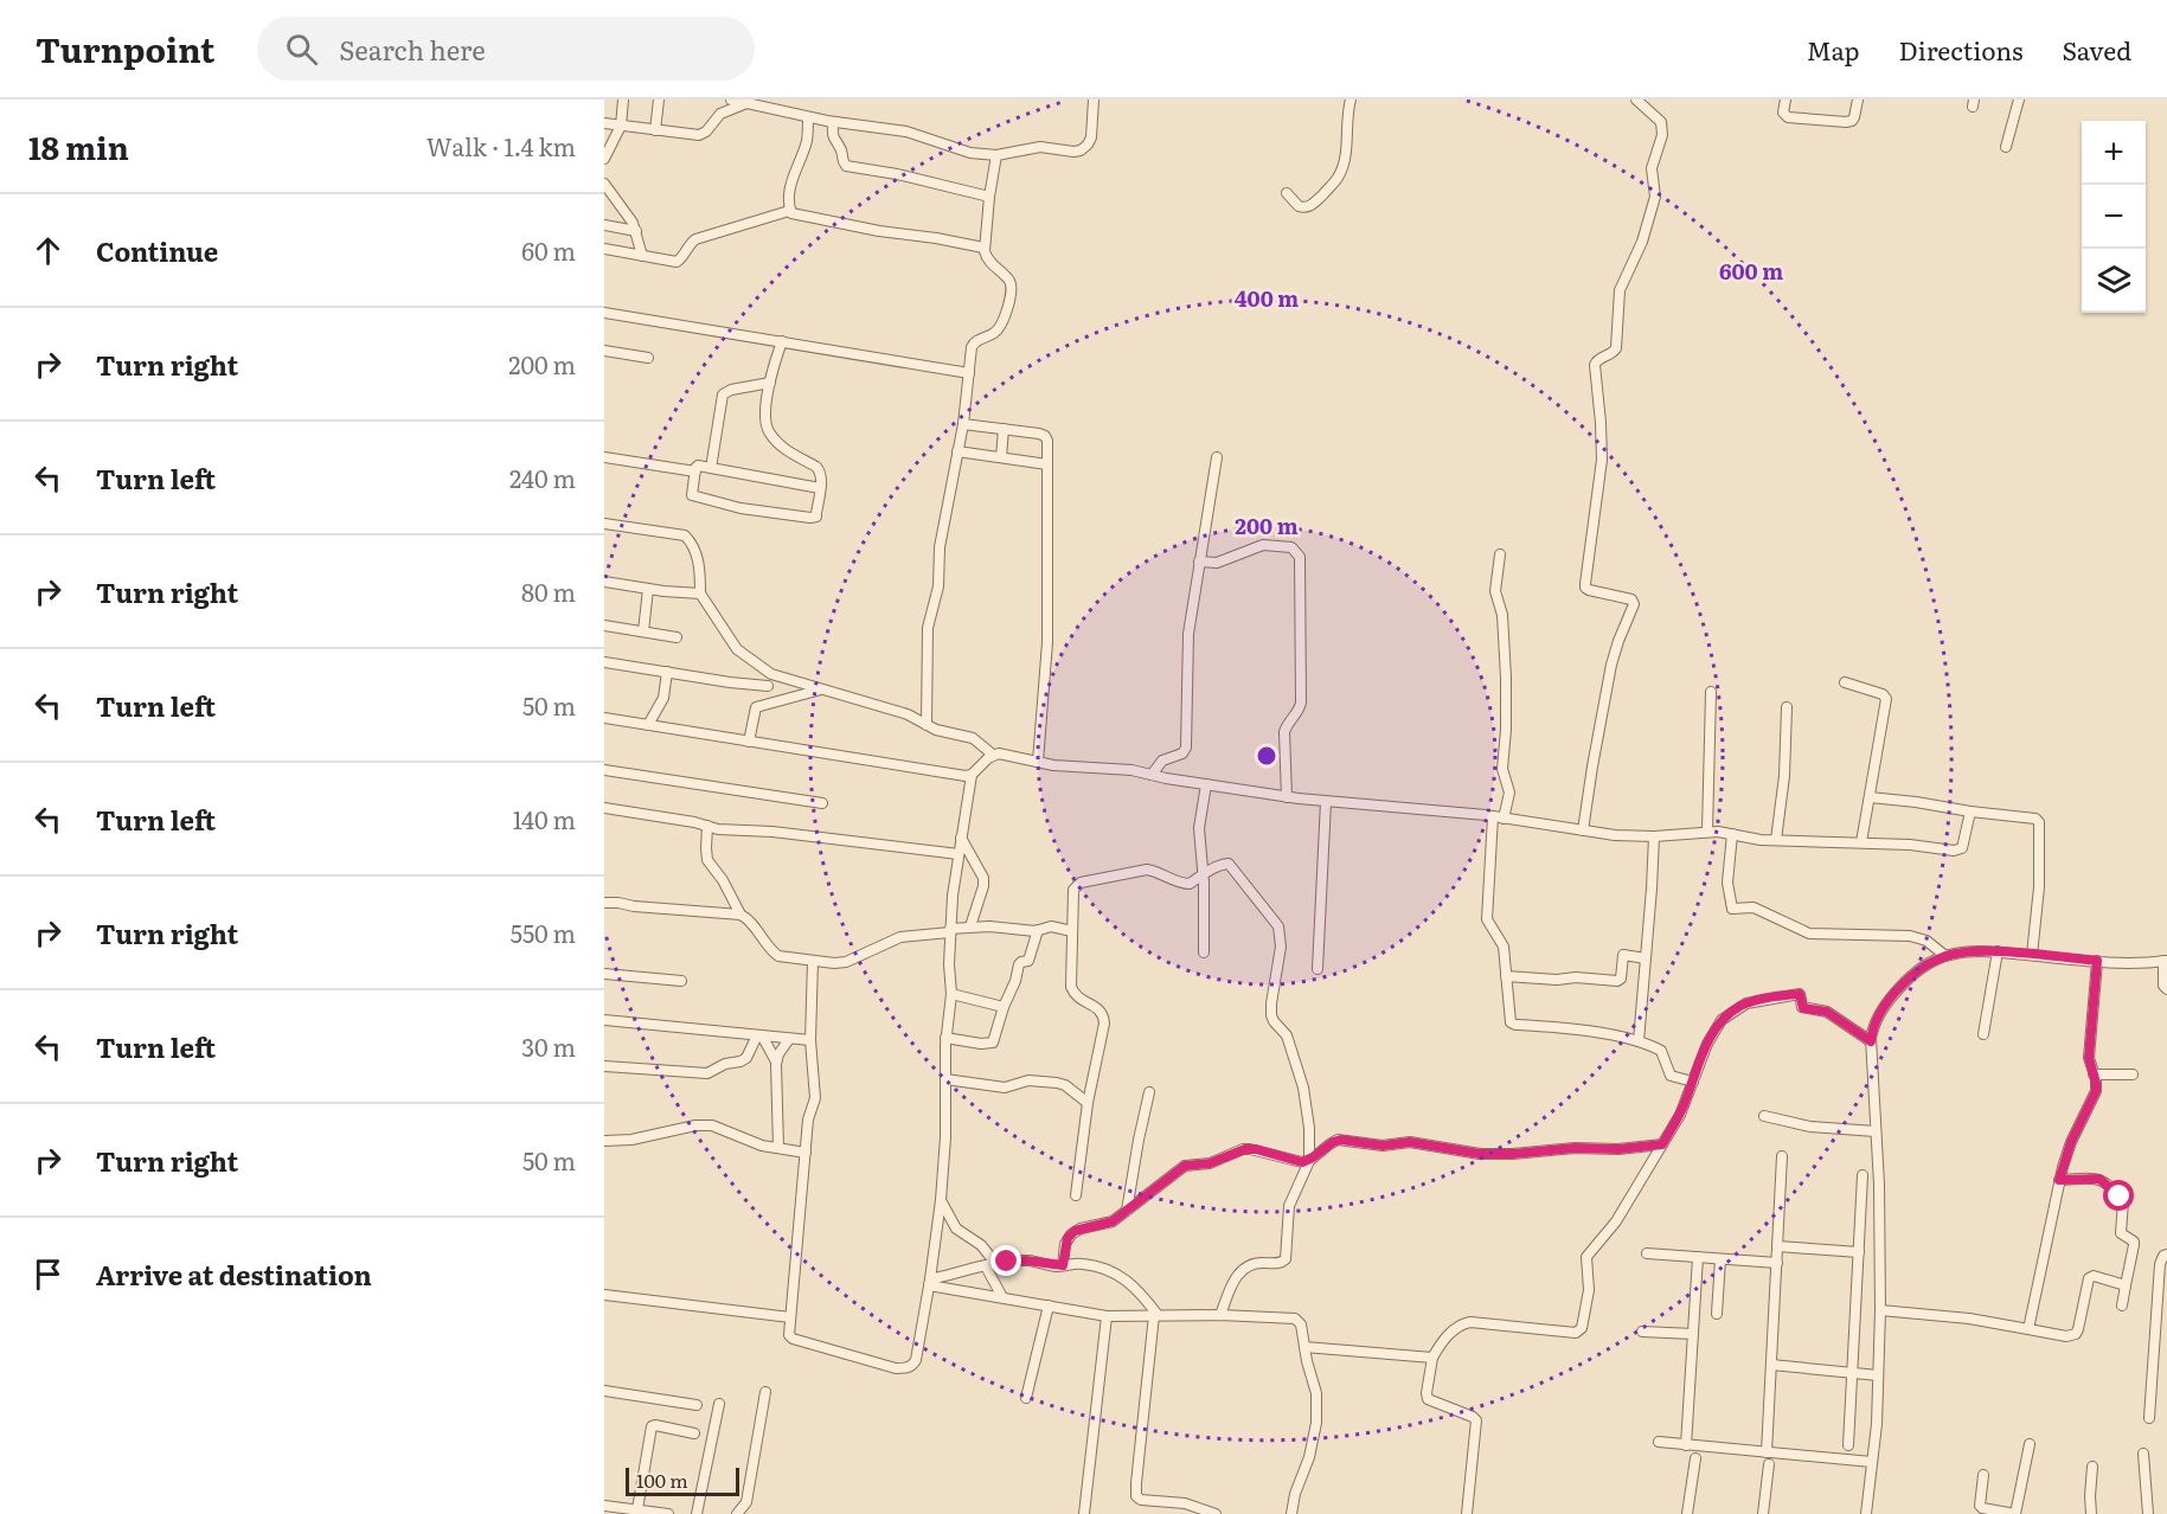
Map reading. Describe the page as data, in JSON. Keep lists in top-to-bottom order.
{
  "scale_bar": "100 m",
  "page": {
    "header": "Turnpoint",
    "search": "Search here",
    "nav": ["Map", "Directions", "Saved"],
    "heading": ["18 min", "Walk · 1.4 km"],
    "map_buttons": ["+", "−"],
    "list": [
      ["Continue", "60 m"],
      ["Turn right", "200 m"],
      ["Turn left", "240 m"],
      ["Turn right", "80 m"],
      ["Turn left", "50 m"],
      ["Turn left", "140 m"],
      ["Turn right", "550 m"],
      ["Turn left", "30 m"],
      ["Turn right", "50 m"],
      "Arrive at destination"
    ],
    "scale": "100 m"
  },
  "rings": ["600 m", "400 m", "200 m"]
}
